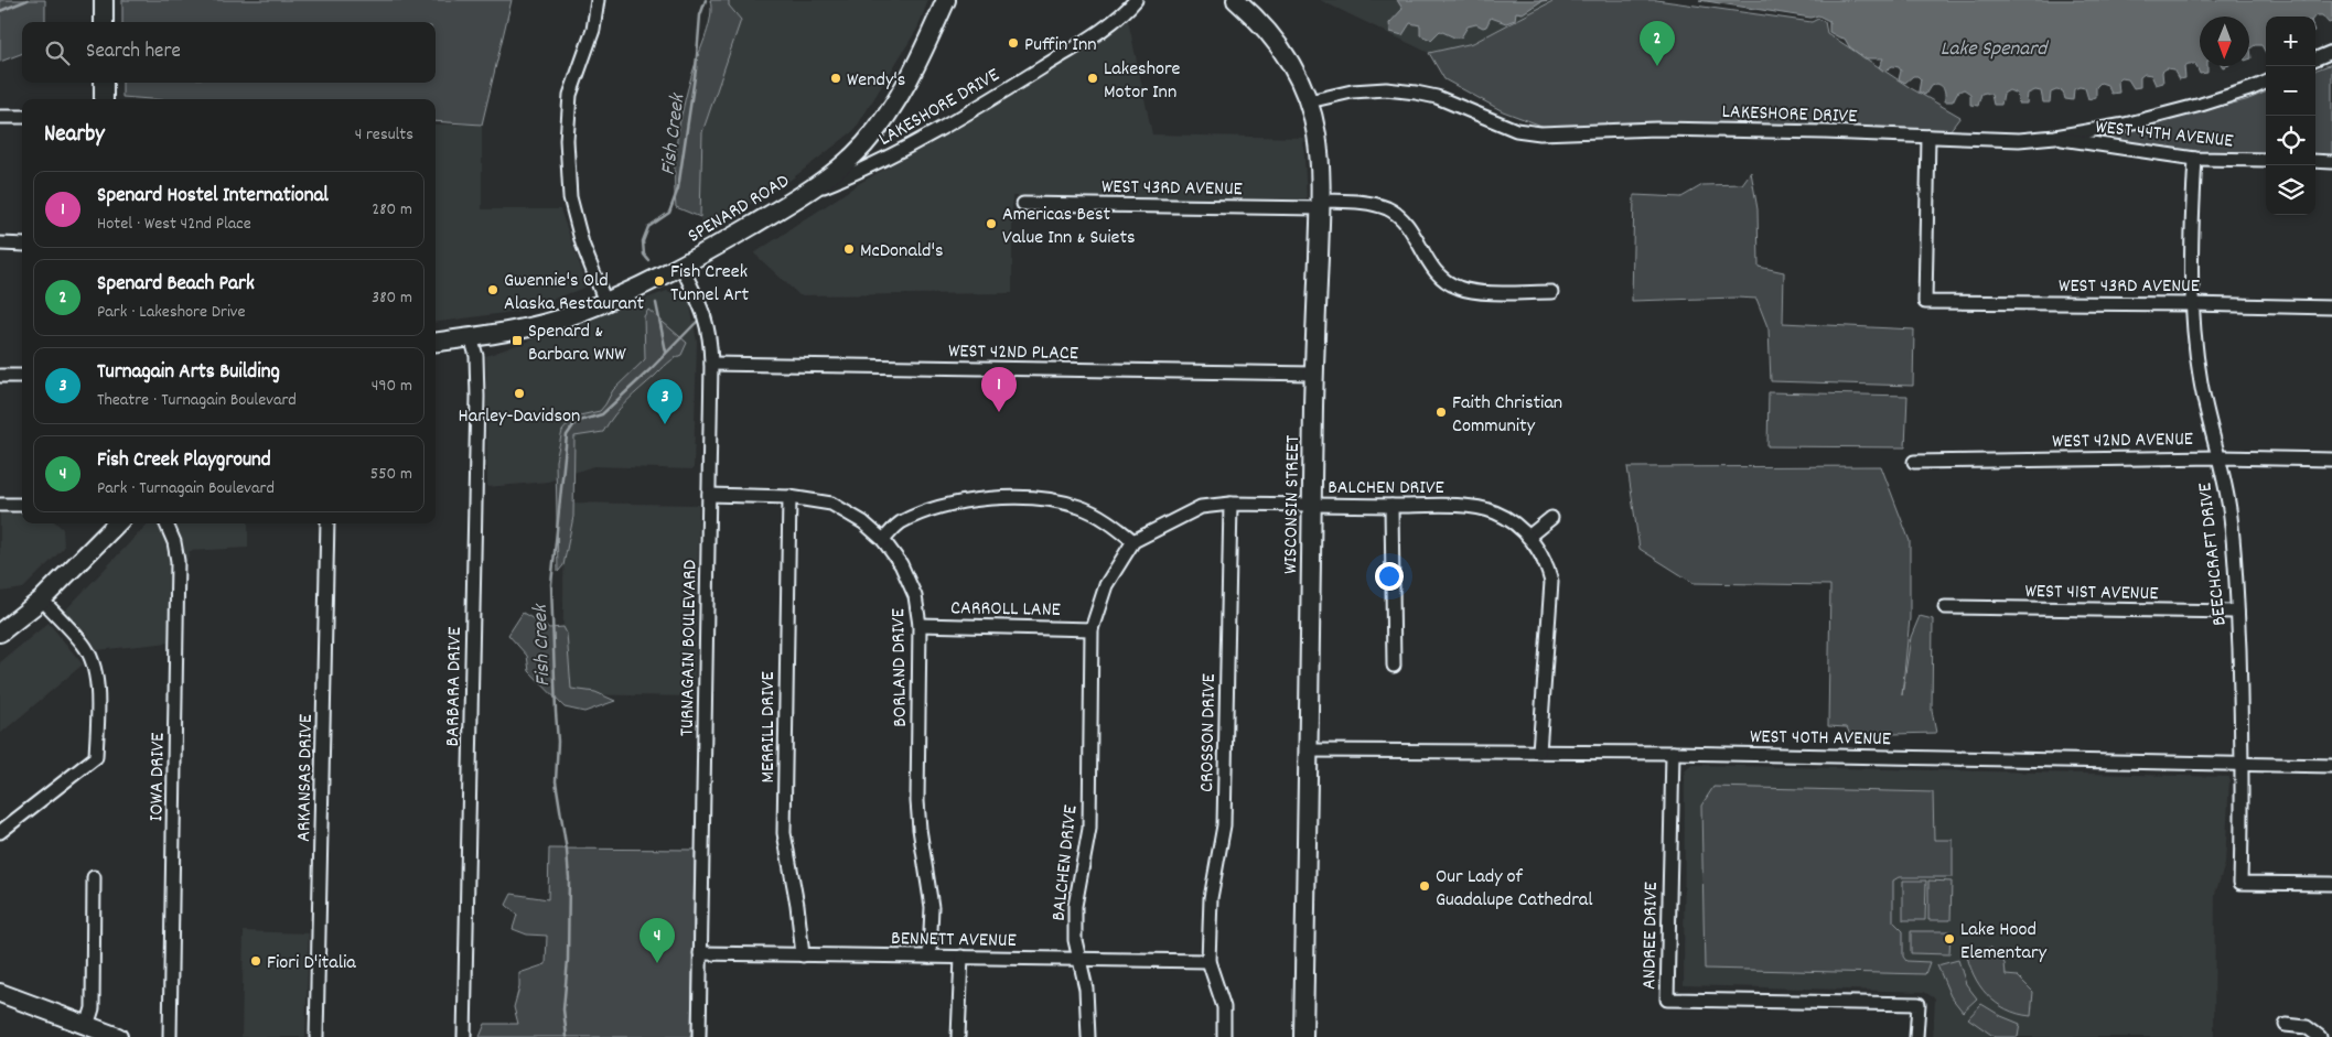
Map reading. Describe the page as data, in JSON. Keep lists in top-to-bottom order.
{
  "streets": {
    "street": [
      "LAKESHORE DRIVE",
      "WEST 44TH AVENUE",
      "WEST 43RD AVENUE",
      "SPENARD ROAD",
      "WEST 42ND PLACE",
      "WEST 42ND AVENUE",
      "BALCHEN DRIVE",
      "WISCONSIN STREET",
      "BEECHCRAFT DRIVE",
      "WEST 41ST AVENUE",
      "CARROLL LANE",
      "TURNAGAIN BOULEVARD",
      "BORLAND DRIVE",
      "BARBARA DRIVE",
      "MERRILL DRIVE",
      "CROSSON DRIVE",
      "WEST 40TH AVENUE",
      "IOWA DRIVE",
      "ARKANSAS DRIVE",
      "ANDREE DRIVE",
      "BENNETT AVENUE"
    ]
  },
  "crossings": [
    ["LAKESHORE DRIVE", "WEST 44TH AVENUE"],
    ["LAKESHORE DRIVE", "WEST 43RD AVENUE"],
    ["LAKESHORE DRIVE", "SPENARD ROAD"],
    ["LAKESHORE DRIVE", "WISCONSIN STREET"],
    ["WEST 44TH AVENUE", "BEECHCRAFT DRIVE"],
    ["WEST 43RD AVENUE", "WISCONSIN STREET"],
    ["WEST 43RD AVENUE", "BEECHCRAFT DRIVE"],
    ["SPENARD ROAD", "TURNAGAIN BOULEVARD"],
    ["SPENARD ROAD", "BARBARA DRIVE"],
    ["WEST 42ND PLACE", "WISCONSIN STREET"],
    ["WEST 42ND PLACE", "TURNAGAIN BOULEVARD"],
    ["WEST 42ND AVENUE", "BEECHCRAFT DRIVE"],
    ["BALCHEN DRIVE", "WISCONSIN STREET"],
    ["BALCHEN DRIVE", "CARROLL LANE"],
    ["BALCHEN DRIVE", "CROSSON DRIVE"],
    ["BALCHEN DRIVE", "WEST 40TH AVENUE"],
    ["BALCHEN DRIVE", "BENNETT AVENUE"],
    ["WISCONSIN STREET", "WEST 40TH AVENUE"],
    ["BEECHCRAFT DRIVE", "WEST 41ST AVENUE"],
    ["BEECHCRAFT DRIVE", "WEST 40TH AVENUE"],
    ["CARROLL LANE", "BORLAND DRIVE"],
    ["TURNAGAIN BOULEVARD", "BORLAND DRIVE"],
    ["TURNAGAIN BOULEVARD", "BENNETT AVENUE"],
    ["BORLAND DRIVE", "MERRILL DRIVE"],
    ["BORLAND DRIVE", "BENNETT AVENUE"],
    ["MERRILL DRIVE", "BENNETT AVENUE"],
    ["CROSSON DRIVE", "BENNETT AVENUE"],
    ["WEST 40TH AVENUE", "ANDREE DRIVE"]
  ],
  "water": ["Lake Spenard", "Fish Creek"],
  "places": {
    "other": [
      "Puffin Inn",
      "Wendy's",
      "Lakeshore Motor Inn",
      "Americas Best Value Inn & Suiets",
      "McDonald's",
      "Fish Creek Tunnel Art",
      "Gwennie's Old Alaska Restaurant",
      "Harley-Davidson",
      "Faith Christian Community",
      "Our Lady of Guadalupe Cathedral",
      "Lake Hood Elementary",
      "Fiori D'italia"
    ],
    "transit": ["Spenard & Barbara WNW"]
  },
  "north": "bottom",
  "page": {
    "map_buttons": ["+", "−"],
    "pins": [
      "2",
      "1",
      "3",
      "4"
    ],
    "search": "Search here",
    "heading": ["Nearby", "4 results"],
    "list": [
      {
        "mark": "1",
        "name": "Spenard Hostel International",
        "note": "Hotel · West 42nd Place",
        "value": "280 m"
      },
      {
        "mark": "2",
        "name": "Spenard Beach Park",
        "note": "Park · Lakeshore Drive",
        "value": "380 m"
      },
      {
        "mark": "3",
        "name": "Turnagain Arts Building",
        "note": "Theatre · Turnagain Boulevard",
        "value": "490 m"
      },
      {
        "mark": "4",
        "name": "Fish Creek Playground",
        "note": "Park · Turnagain Boulevard",
        "value": "550 m"
      }
    ]
  }
}
